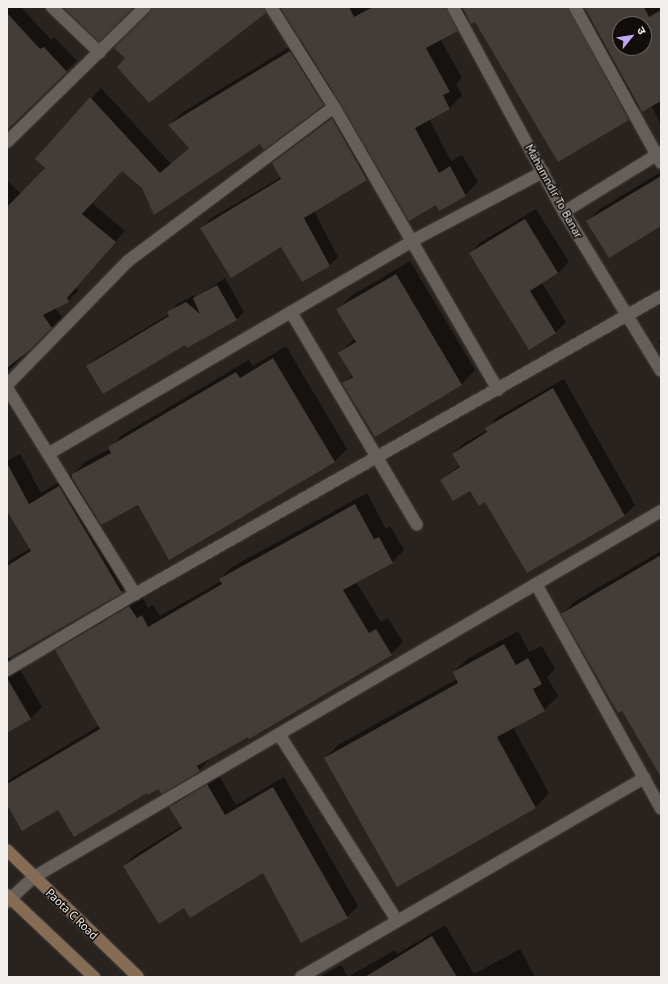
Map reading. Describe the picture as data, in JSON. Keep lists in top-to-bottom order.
{
  "streets": {
    "street": ["Mahamndir To Banar", "Paota C Road"]
  },
  "north": "top right"
}
